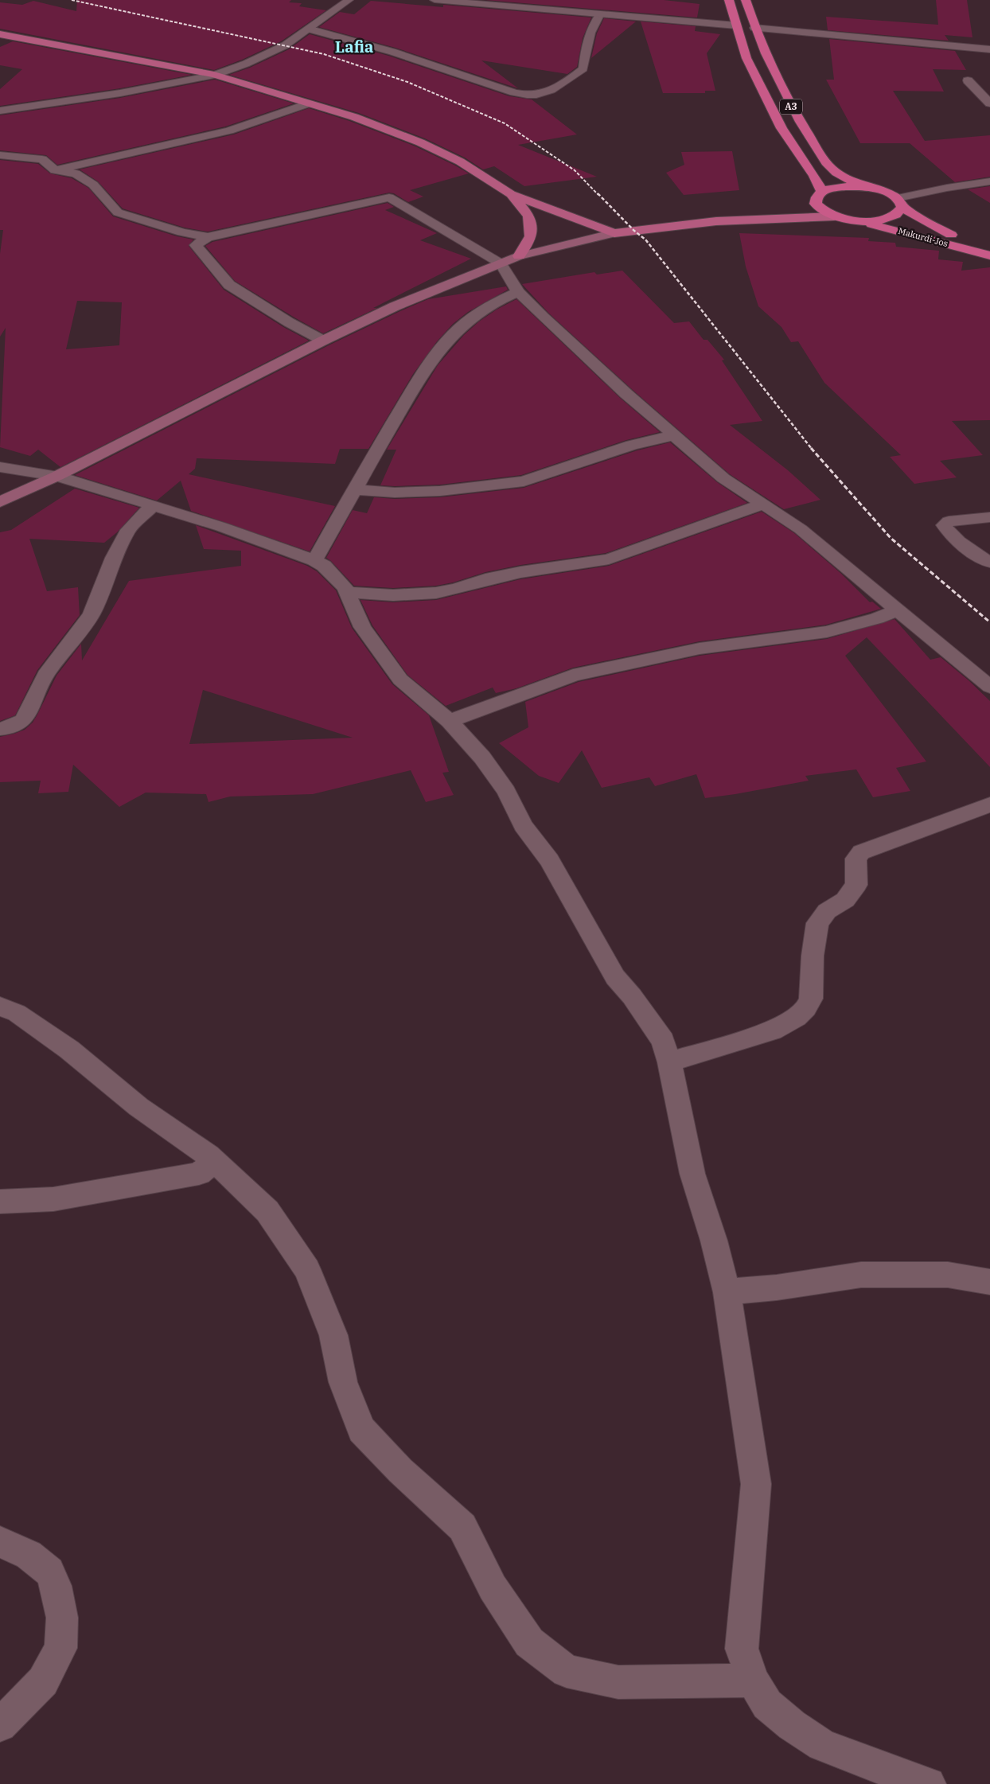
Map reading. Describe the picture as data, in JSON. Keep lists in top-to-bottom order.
{
  "streets": {
    "highway": ["A3", "Makurdi-Jos"]
  },
  "crossings": [
    ["A3", "Makurdi-Jos"]
  ],
  "districts": ["Lafia"]
}
